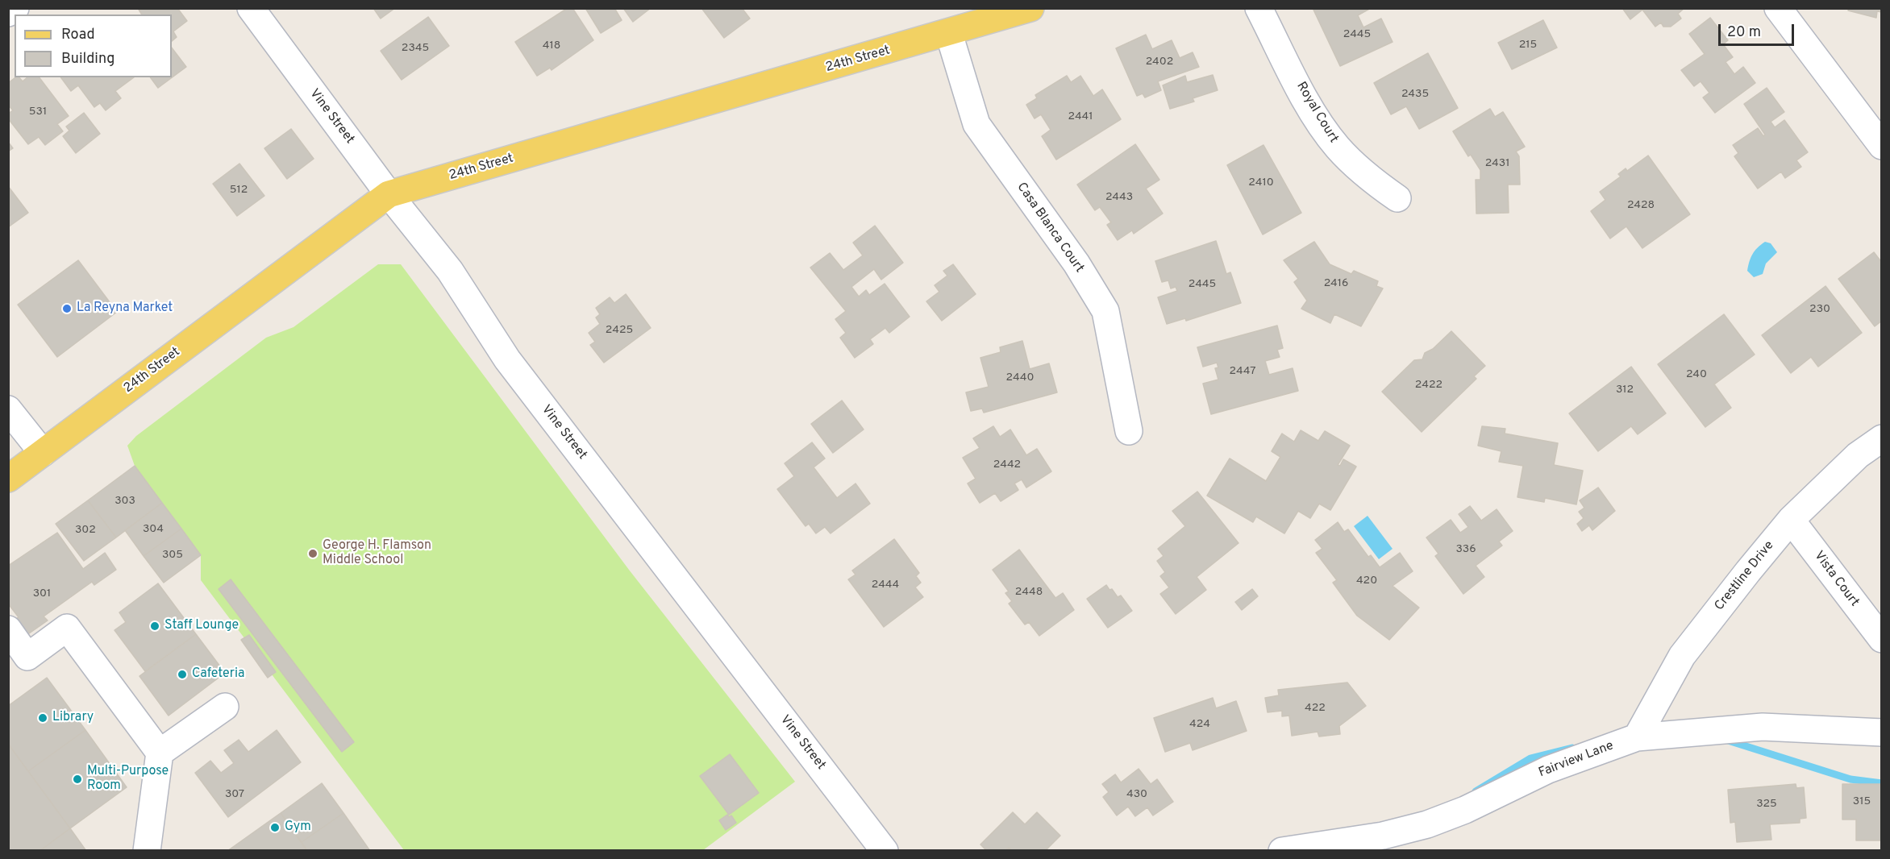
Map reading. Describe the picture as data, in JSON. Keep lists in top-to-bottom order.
{
  "streets": {
    "main road": ["24th Street"],
    "street": [
      "Royal Court",
      "Vine Street",
      "Casa Blanca Court",
      "Crestline Drive",
      "Vista Court",
      "Fairview Lane"
    ]
  },
  "crossings": [
    ["24th Street", "Vine Street"],
    ["24th Street", "Casa Blanca Court"],
    ["Crestline Drive", "Vista Court"],
    ["Crestline Drive", "Fairview Lane"]
  ],
  "places": [
    "La Reyna Market",
    "George H. Flamson Middle School",
    "Staff Lounge",
    "Cafeteria",
    "Library",
    "Multi-Purpose Room",
    "Gym"
  ],
  "house_numbers": [
    "2445",
    "215",
    "418",
    "2345",
    "2402",
    "2435",
    "531",
    "2441",
    "2431",
    "2410",
    "512",
    "2443",
    "2428",
    "2416",
    "2445",
    "230",
    "2425",
    "2447",
    "240",
    "2440",
    "2422",
    "312",
    "2442",
    "303",
    "304",
    "302",
    "336",
    "305",
    "420",
    "2444",
    "2448",
    "301",
    "422",
    "424",
    "307",
    "430",
    "315",
    "325"
  ],
  "legend": ["Road", "Building"],
  "scale_bar": "20 m"
}
